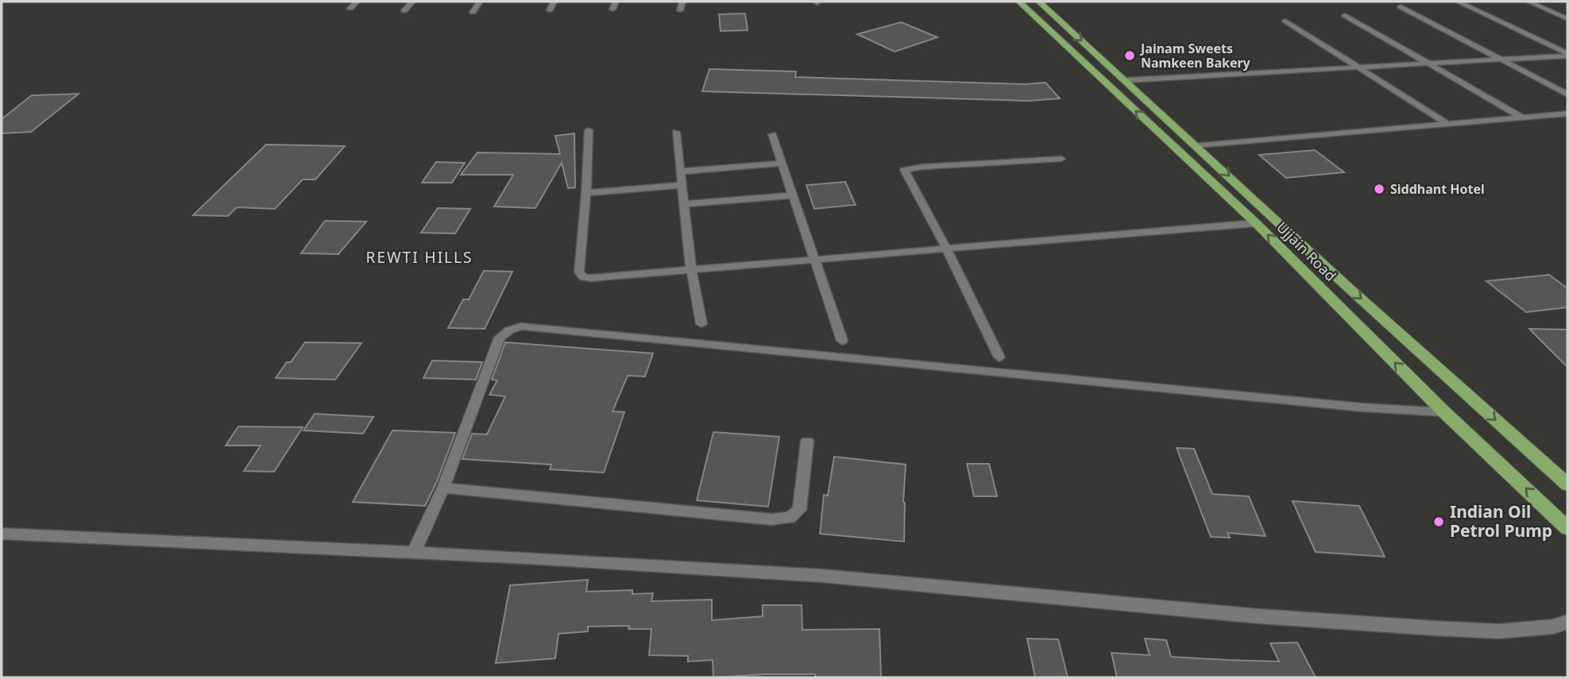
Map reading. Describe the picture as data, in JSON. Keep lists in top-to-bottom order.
{
  "streets": {
    "main road": ["Ujjain Road"]
  },
  "districts": ["REWTI HILLS"],
  "places": ["Jainam Sweets Namkeen Bakery", "Siddhant Hotel", "Indian Oil Petrol Pump"]
}
